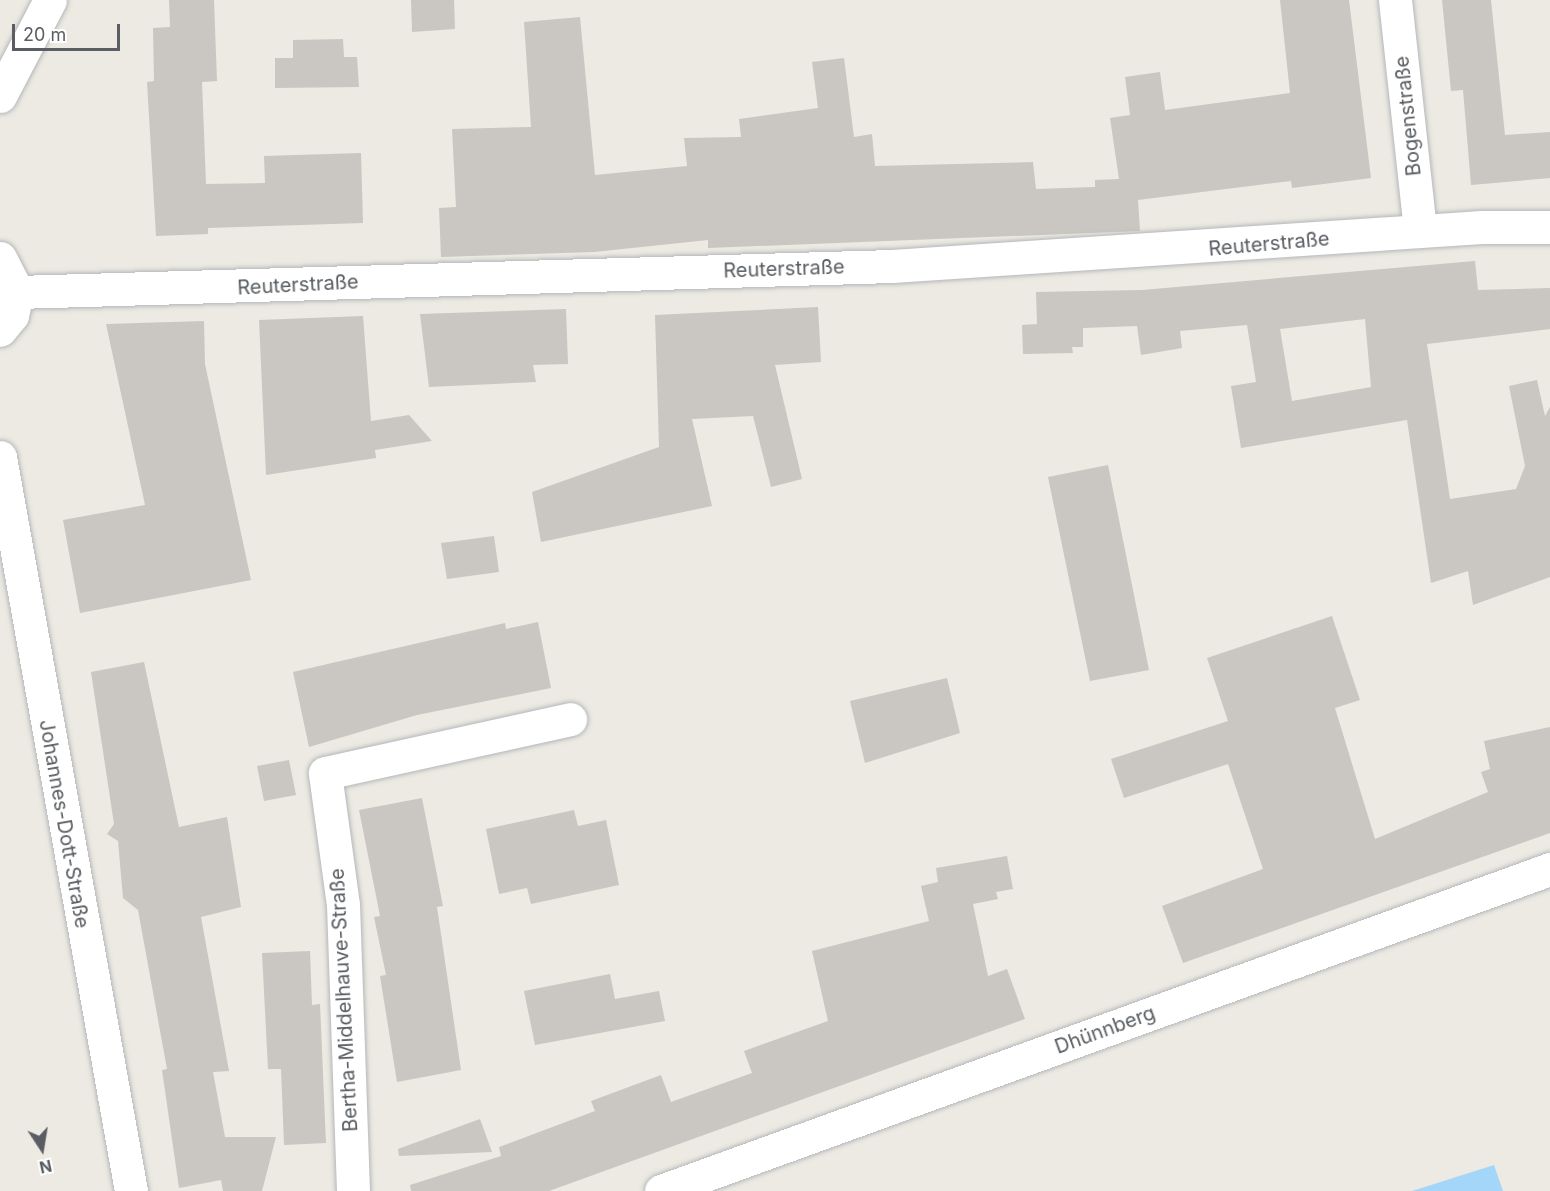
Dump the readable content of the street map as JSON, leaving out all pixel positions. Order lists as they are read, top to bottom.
{
  "streets": {
    "street": [
      "Bogenstraße",
      "Reuterstraße",
      "Johannes-Dott-Straße",
      "Bertha-Middelhauve-Straße",
      "Dhünnberg"
    ]
  },
  "crossings": [
    ["Bogenstraße", "Reuterstraße"]
  ],
  "scale_bar": "20 m",
  "north": "bottom"
}
